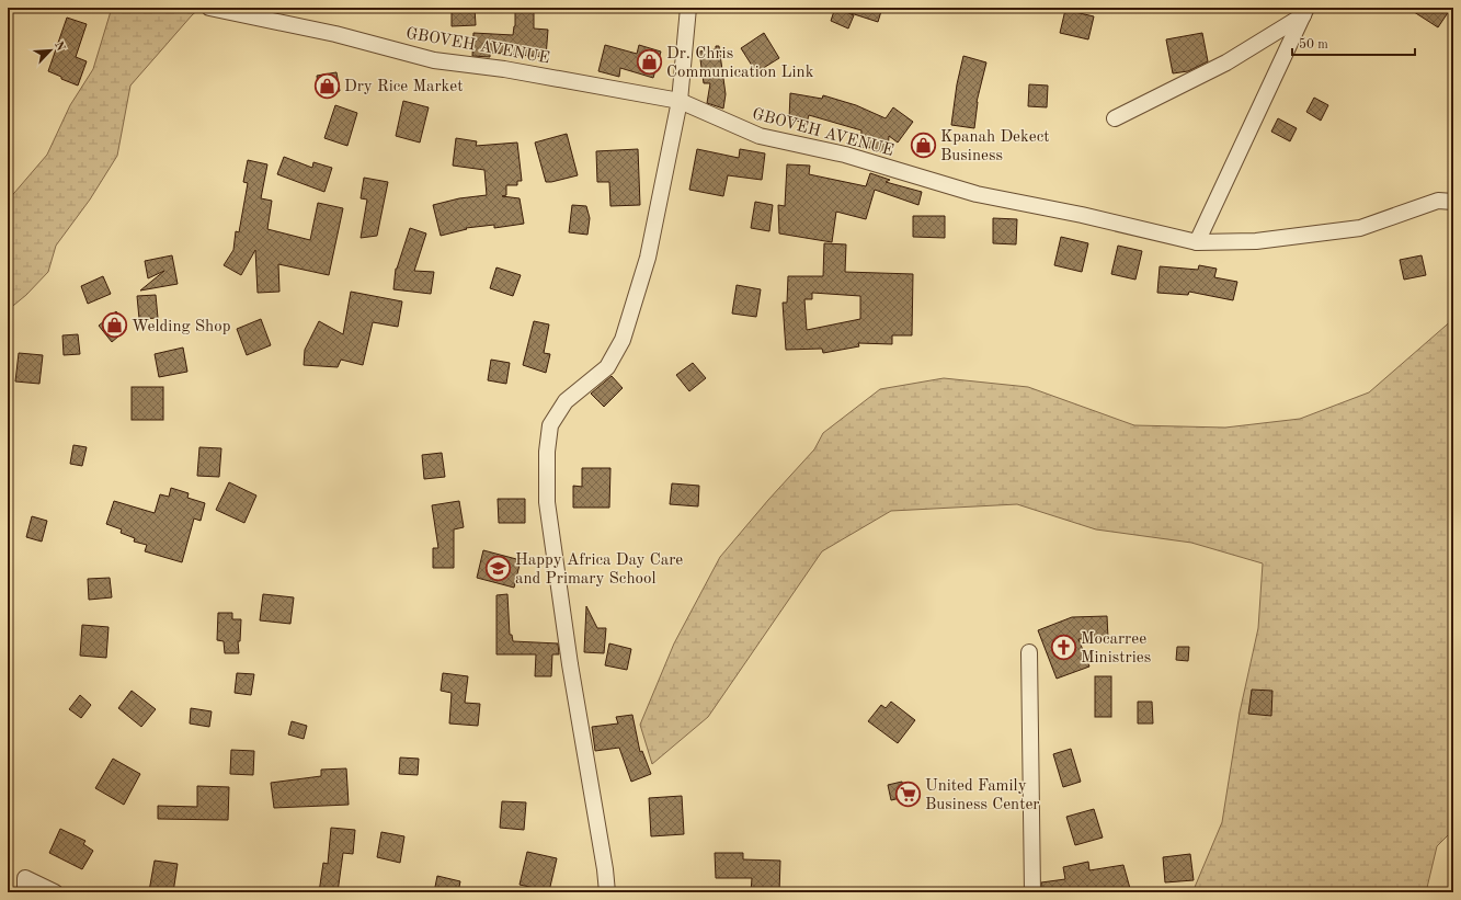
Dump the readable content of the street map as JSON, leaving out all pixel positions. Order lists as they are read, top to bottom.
{
  "streets": {
    "street": ["GBOVEH AVENUE"]
  },
  "places": {
    "shop": [
      "Dr. Chris Communication Link",
      "Dry Rice Market",
      "Kpanah Dekect Business",
      "Welding Shop"
    ],
    "school or university": ["Happy Africa Day Care and Primary School"],
    "church": ["Mocarree Ministries"],
    "supermarket": ["United Family Business Center"]
  },
  "scale_bar": "50 m",
  "north": "top right"
}
